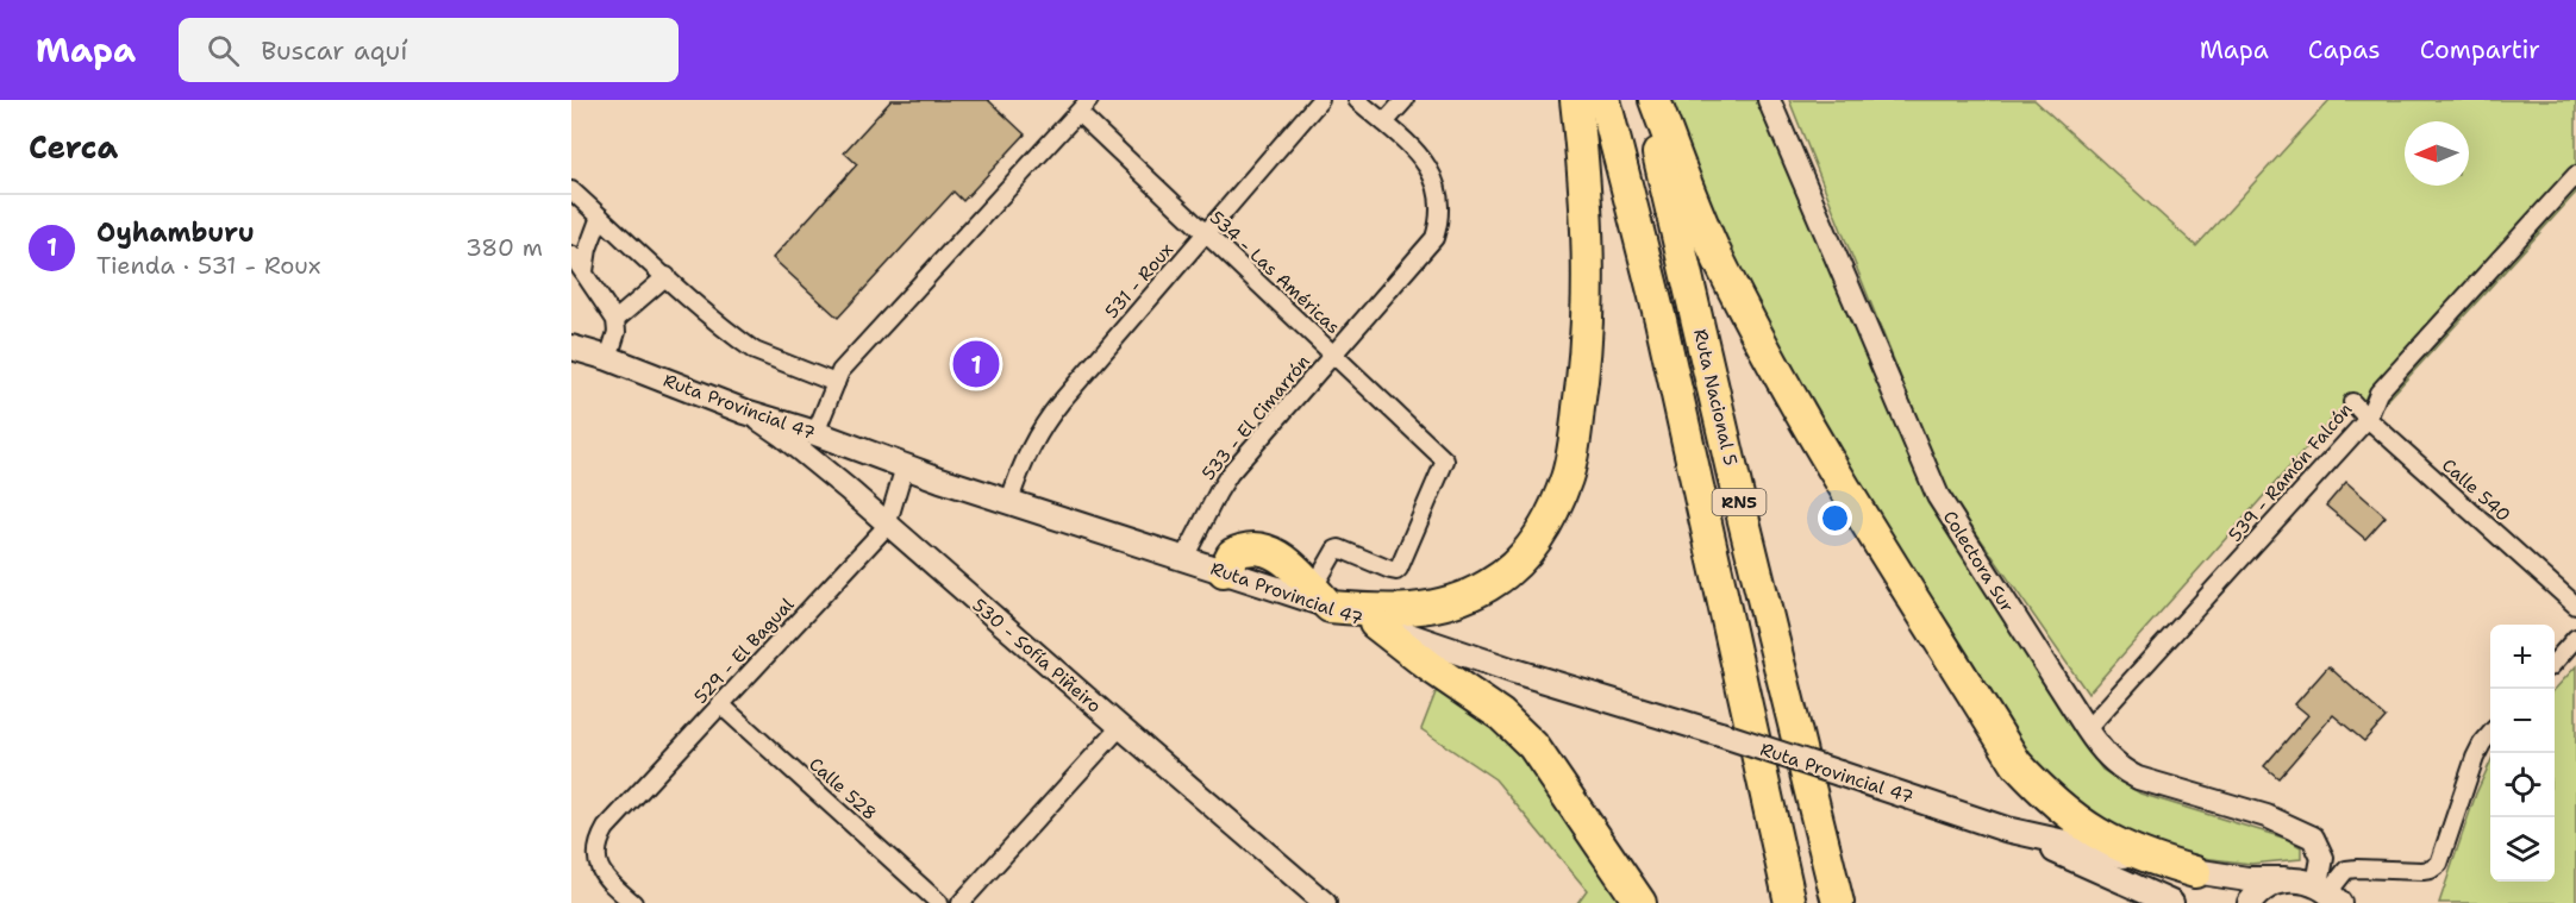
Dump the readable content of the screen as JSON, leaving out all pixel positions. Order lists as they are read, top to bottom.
{
  "streets": {
    "highway": ["Ruta Nacional 5", "RN5"],
    "main road": ["Ruta Provincial 47"],
    "street": [
      "534 - Las Américas",
      "531 - Roux",
      "533 - El Cimarrón",
      "539 - Ramón Falcón",
      "Calle 540",
      "Colectora Sur",
      "529 - El Bagual",
      "530 - Sofía Piñeiro",
      "Calle 528"
    ]
  },
  "crossings": [
    ["534 - Las Américas", "531 - Roux"],
    ["534 - Las Américas", "Ruta Provincial 47"],
    ["534 - Las Américas", "533 - El Cimarrón"],
    ["531 - Roux", "Ruta Provincial 47"],
    ["Ruta Provincial 47", "533 - El Cimarrón"],
    ["Ruta Provincial 47", "Colectora Sur"],
    ["Ruta Provincial 47", "529 - El Bagual"],
    ["Ruta Provincial 47", "530 - Sofía Piñeiro"],
    ["539 - Ramón Falcón", "Calle 540"],
    ["539 - Ramón Falcón", "Colectora Sur"],
    ["529 - El Bagual", "530 - Sofía Piñeiro"],
    ["529 - El Bagual", "Calle 528"]
  ],
  "north": "left",
  "page": {
    "header": "Mapa",
    "search": "Buscar aquí",
    "nav": ["Mapa", "Capas", "Compartir"],
    "heading": "Cerca",
    "list": [
      {
        "mark": "1",
        "name": "Oyhamburu",
        "note": "Tienda · 531 - Roux",
        "value": "380 m"
      }
    ],
    "pins": "1",
    "map_buttons": ["+", "−"]
  }
}
